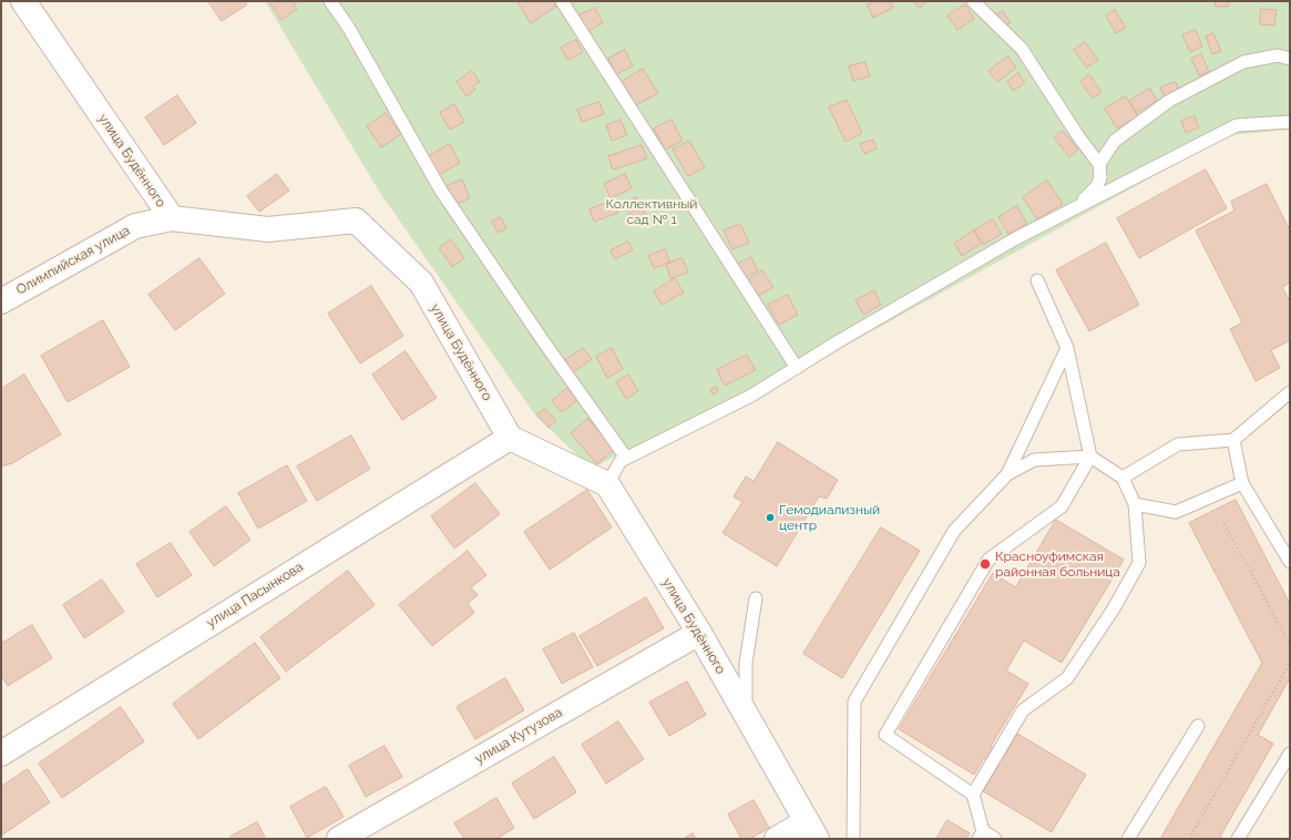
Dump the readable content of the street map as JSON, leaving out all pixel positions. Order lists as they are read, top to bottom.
{
  "streets": {
    "street": [
      "улица Будённого",
      "Олимпийская улица",
      "улица Пасынкова",
      "улица Кутузова"
    ]
  },
  "crossings": [
    ["улица Будённого", "Олимпийская улица"],
    ["улица Будённого", "улица Пасынкова"],
    ["улица Будённого", "улица Кутузова"]
  ],
  "parks": ["Коллективный сад № 1"],
  "places": ["Гемодиализный центр", "Красноуфимская районная больница"]
}
